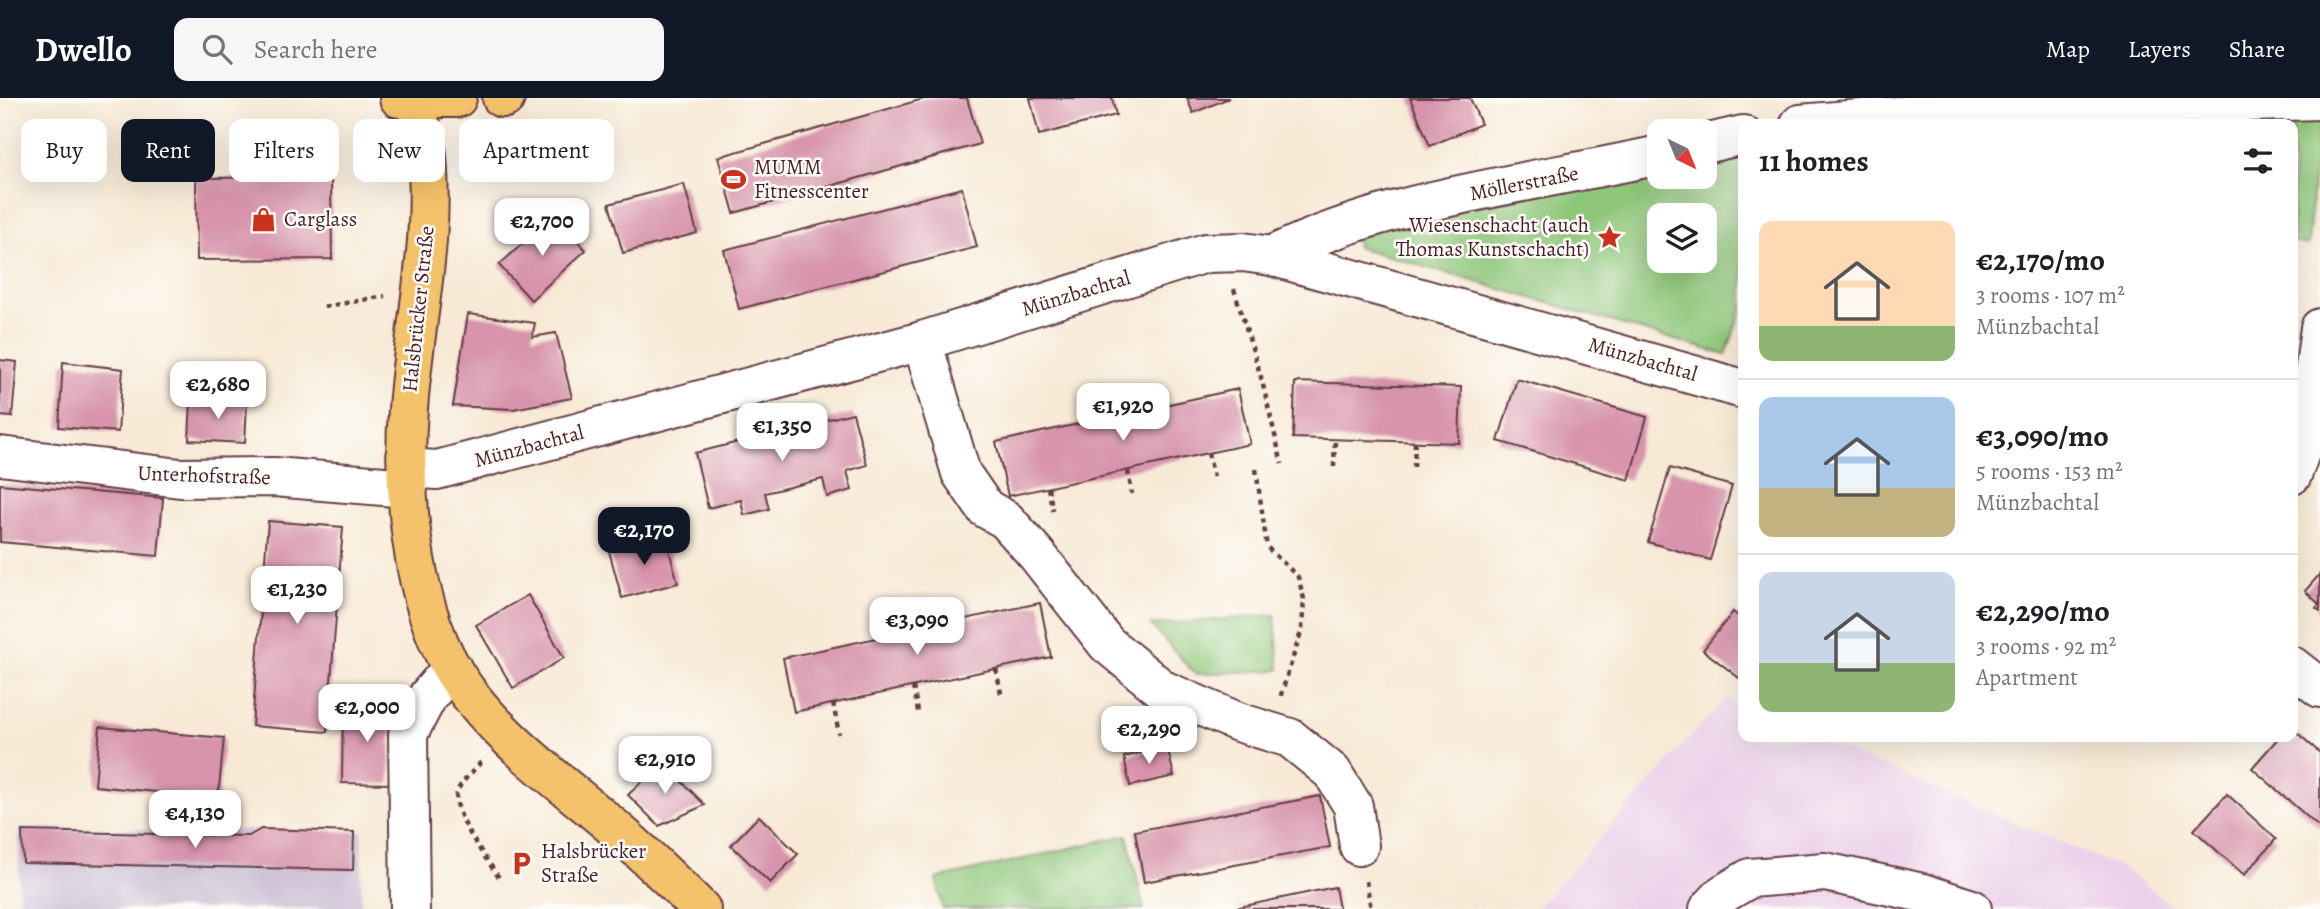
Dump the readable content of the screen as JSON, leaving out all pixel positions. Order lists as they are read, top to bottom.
{
  "streets": {
    "main road": ["Halsbrücker Straße"],
    "street": ["Möllerstraße", "Münzbachtal", "Unterhofstraße"]
  },
  "crossings": [
    ["Möllerstraße", "Münzbachtal"],
    ["Münzbachtal", "Halsbrücker Straße"],
    ["Münzbachtal", "Unterhofstraße"],
    ["Halsbrücker Straße", "Unterhofstraße"]
  ],
  "places": {
    "sports": ["MUMM Fitnesscenter"],
    "shop": ["Carglass"],
    "place": ["Wiesenschacht (auch Thomas Kunstschacht)"],
    "parking": ["Halsbrücker Straße"]
  },
  "north": "bottom right",
  "page": {
    "header": "Dwello",
    "search": "Search here",
    "nav": ["Map", "Layers", "Share"],
    "chip": [
      "Buy",
      "Rent",
      "Filters",
      "New",
      "Apartment"
    ],
    "heading": "11 homes",
    "price": [
      "€2,700",
      "€2,680",
      "€1,920",
      "€1,350",
      "€2,170",
      "€1,230",
      "€3,090",
      "€2,000",
      "€2,290",
      "€2,910",
      "€4,130"
    ],
    "list": [
      {
        "name": "€2,170/mo",
        "note": "3 rooms · 107 m² · Münzbachtal"
      },
      {
        "name": "€3,090/mo",
        "note": "5 rooms · 153 m² · Münzbachtal"
      },
      {
        "name": "€2,290/mo",
        "note": "3 rooms · 92 m² · Apartment"
      }
    ]
  }
}
